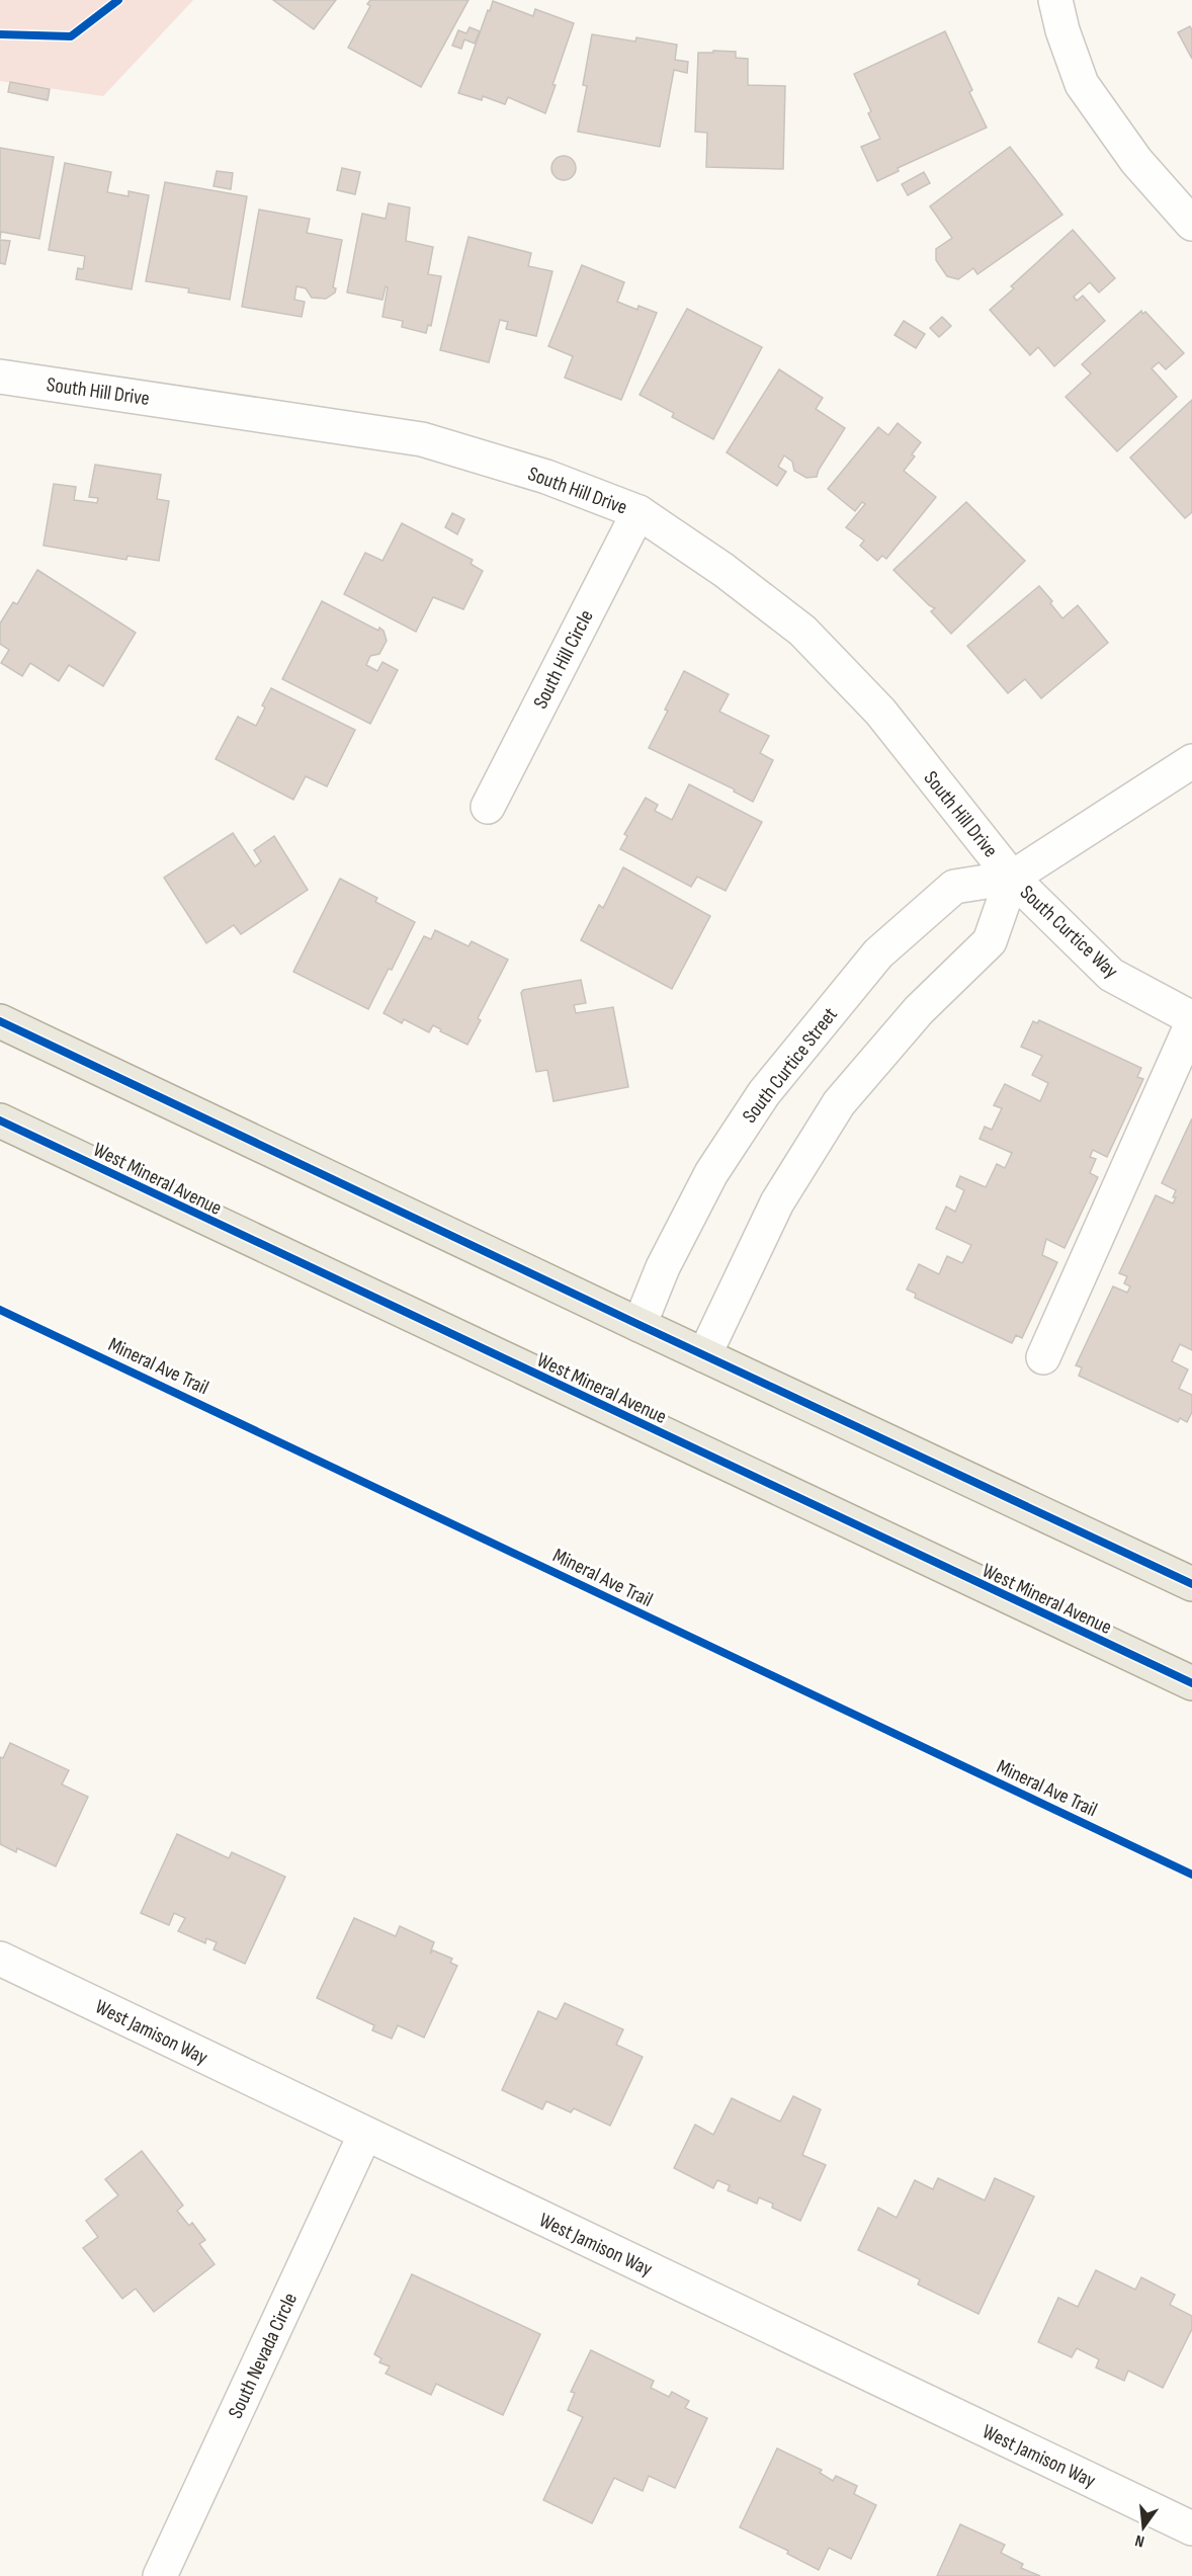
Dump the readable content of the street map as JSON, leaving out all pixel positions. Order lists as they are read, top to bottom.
{
  "streets": {
    "main road": ["West Mineral Avenue"],
    "street": [
      "South Hill Drive",
      "South Hill Circle",
      "South Curtice Way",
      "South Curtice Street",
      "West Jamison Way",
      "South Nevada Circle"
    ],
    "cycle path": ["Mineral Ave Trail"]
  },
  "crossings": [
    ["South Hill Drive", "South Hill Circle"],
    ["South Hill Drive", "South Curtice Way"],
    ["South Hill Drive", "South Curtice Street"],
    ["South Curtice Way", "South Curtice Street"],
    ["West Jamison Way", "South Nevada Circle"]
  ],
  "north": "bottom"
}
